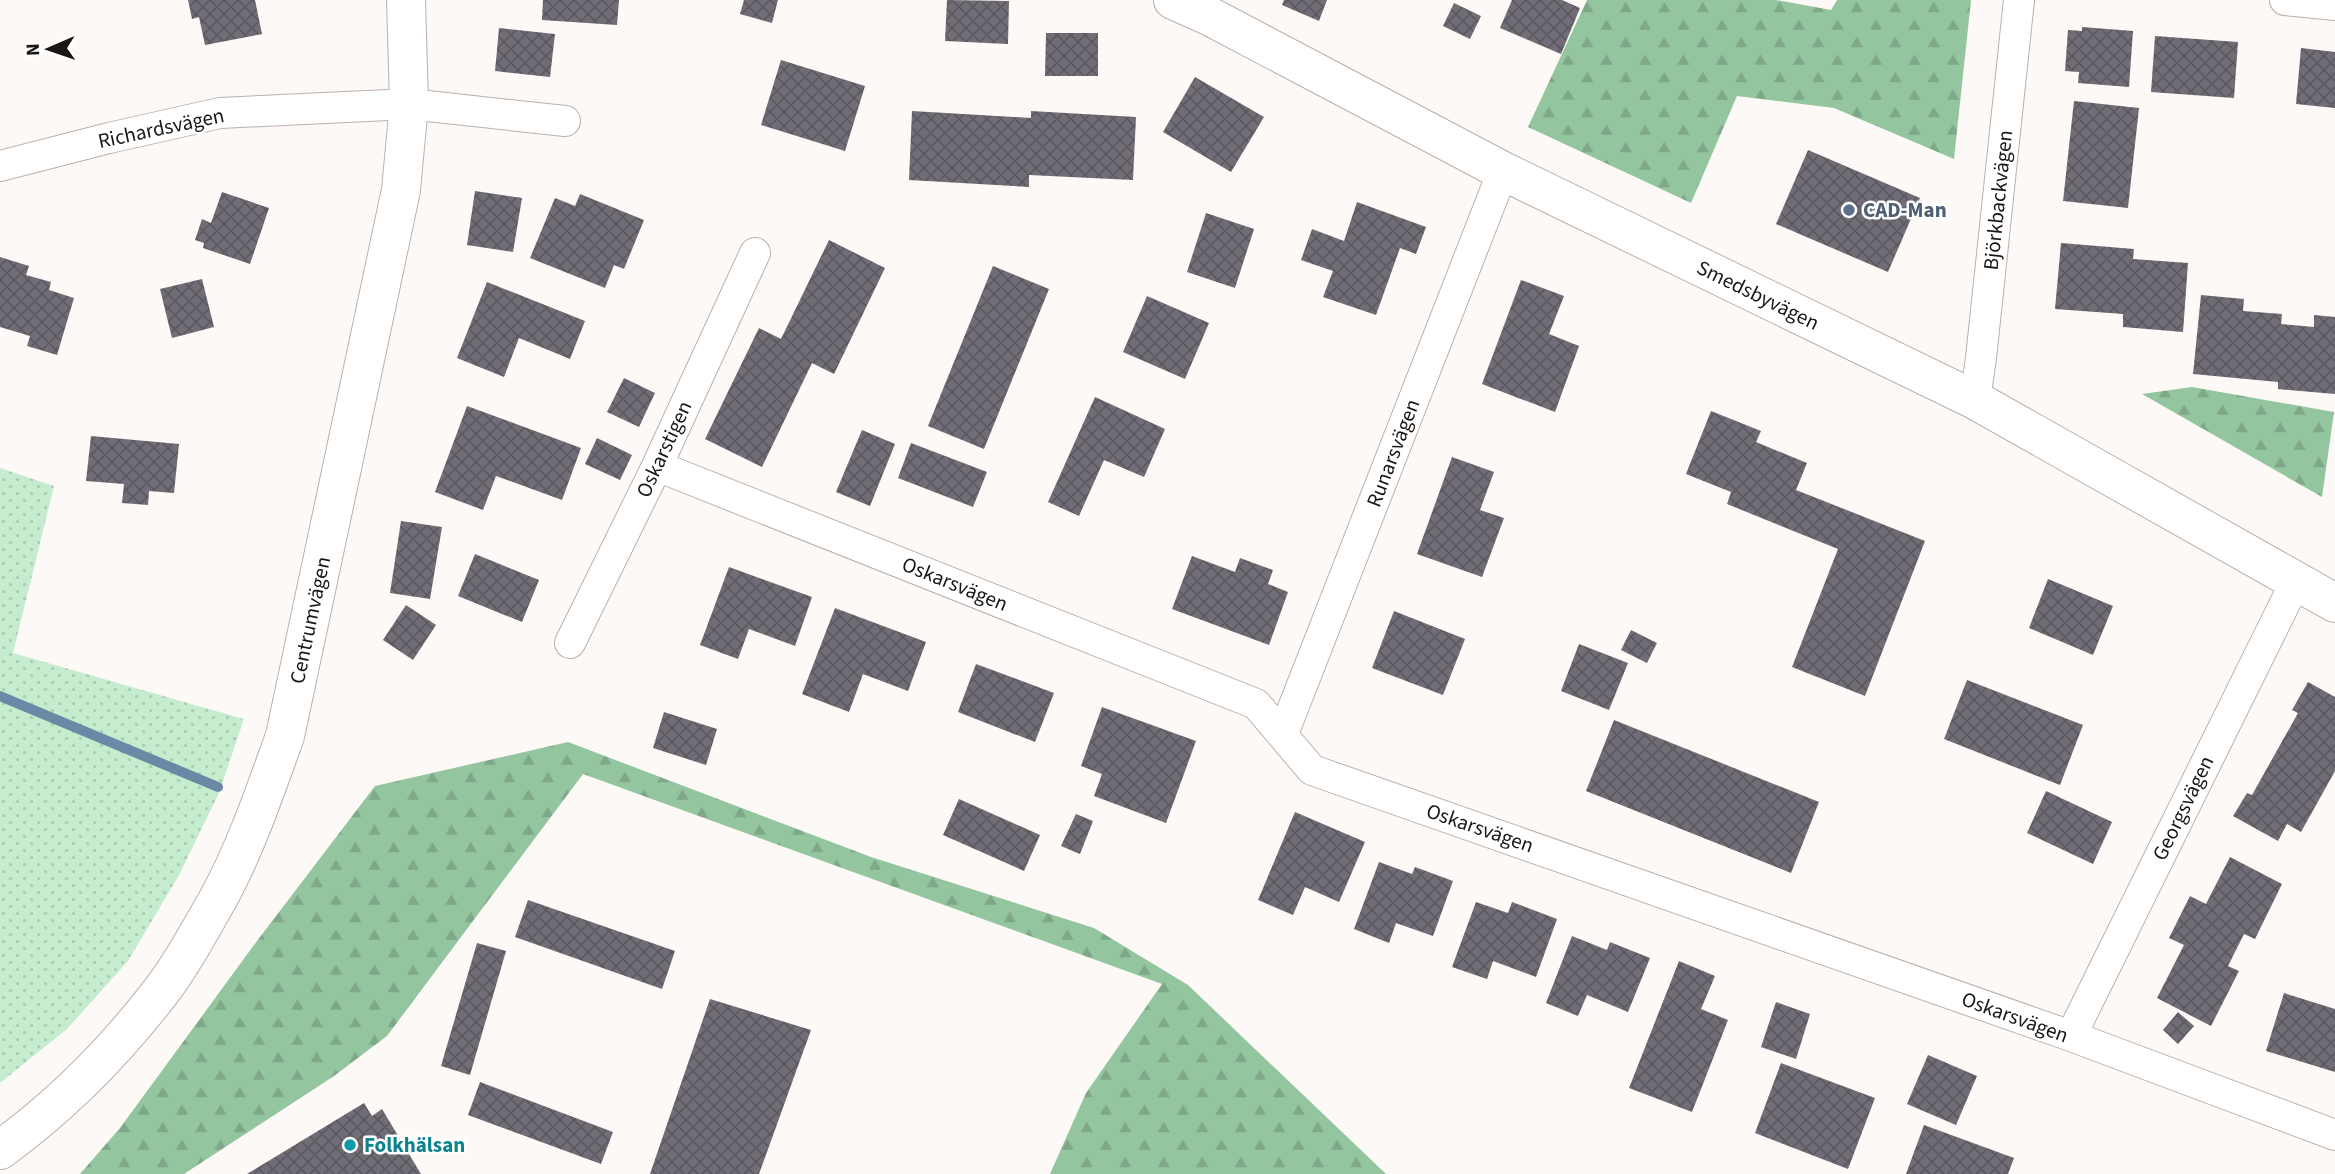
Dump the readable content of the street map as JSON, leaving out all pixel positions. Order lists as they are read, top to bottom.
{
  "streets": {
    "main road": ["Smedsbyvägen", "Centrumvägen"],
    "street": [
      "Richardsvägen",
      "Björkbackvägen",
      "Oskarstigen",
      "Runarsvägen",
      "Oskarsvägen",
      "Georgsvägen"
    ]
  },
  "crossings": [
    ["Richardsvägen", "Centrumvägen"],
    ["Björkbackvägen", "Smedsbyvägen"],
    ["Smedsbyvägen", "Runarsvägen"],
    ["Smedsbyvägen", "Georgsvägen"],
    ["Oskarstigen", "Oskarsvägen"],
    ["Runarsvägen", "Oskarsvägen"],
    ["Oskarsvägen", "Georgsvägen"]
  ],
  "places": ["CAD-Man", "Folkhälsan"],
  "north": "left"
}
